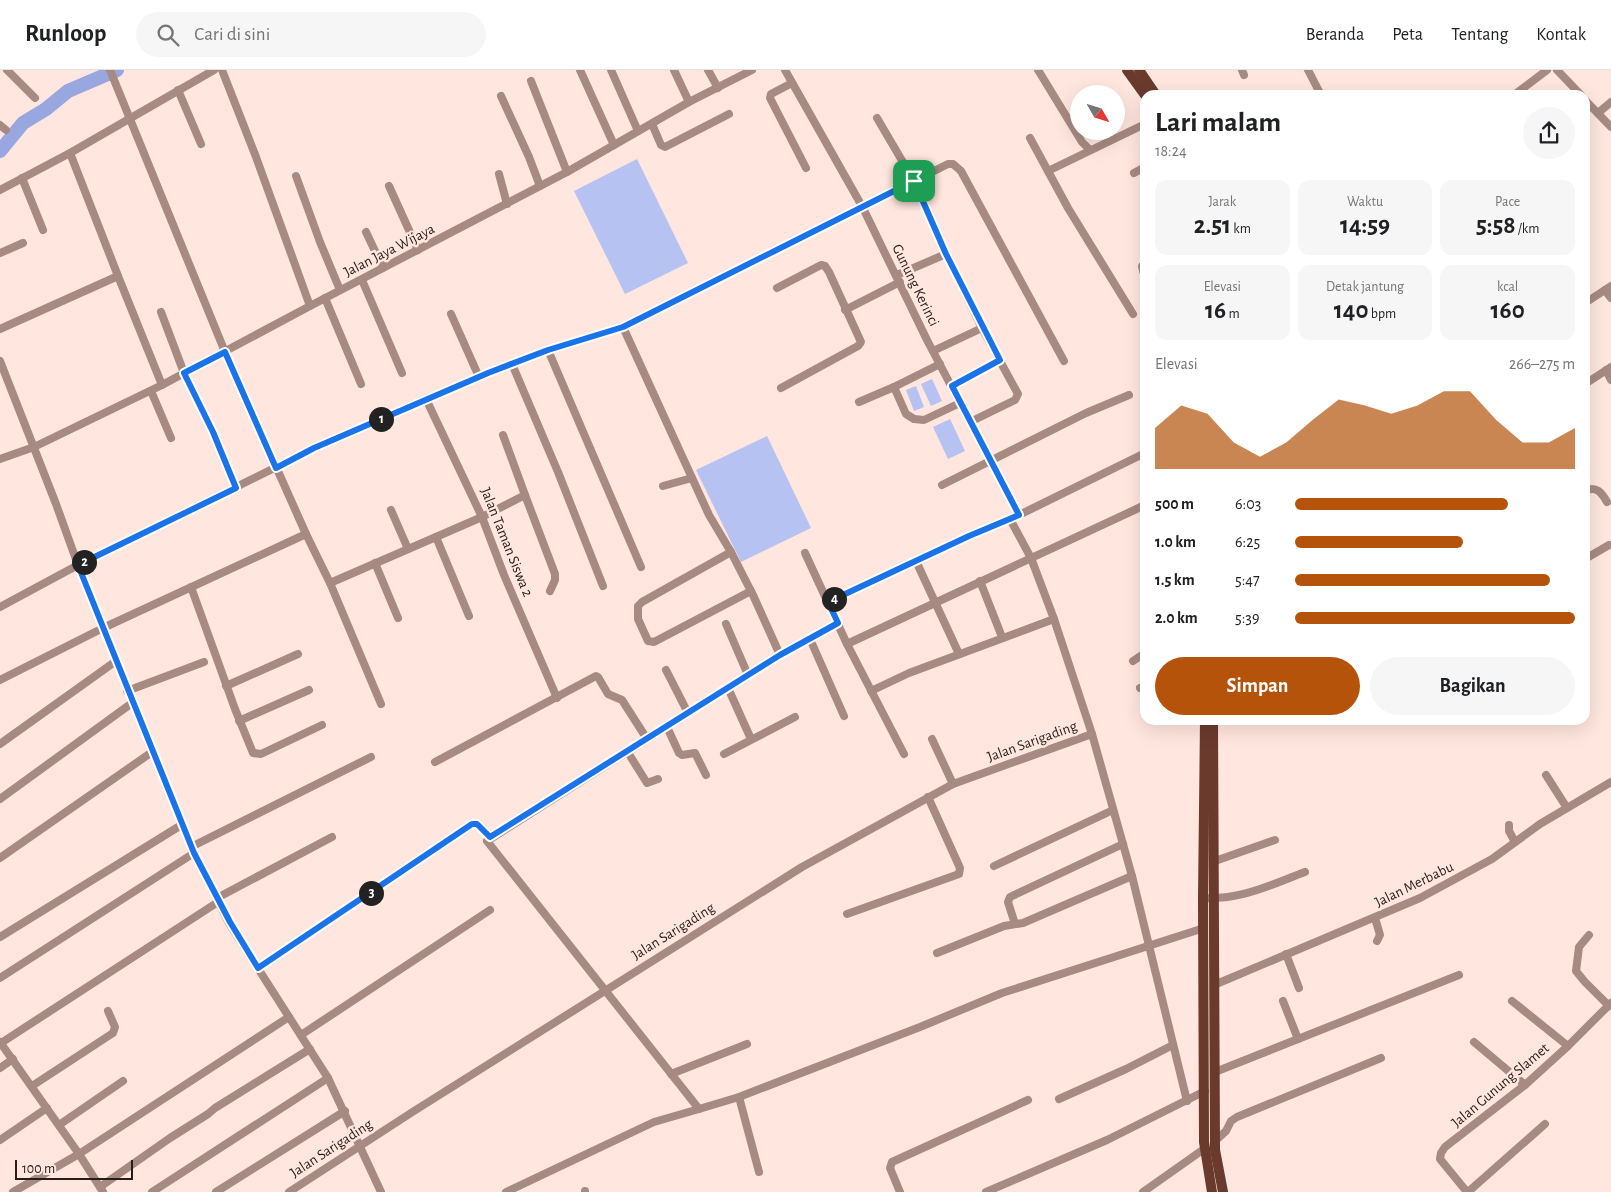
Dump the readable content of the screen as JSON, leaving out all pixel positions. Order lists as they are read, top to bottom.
{
  "streets": {
    "street": [
      "Jalan Jaya Wijaya",
      "Gunung Kerinci",
      "Jalan Taman Siswa 2",
      "Jalan Sarigading",
      "Jalan Merbabu",
      "Jalan Gunung Slamet"
    ]
  },
  "scale_bar": "100 m",
  "north": "bottom right",
  "page": {
    "header": "Runloop",
    "search": "Cari di sini",
    "nav": [
      "Beranda",
      "Peta",
      "Tentang",
      "Kontak"
    ],
    "heading": ["Lari malam", "18:24"],
    "stats": [
      ["Jarak", "2.51 km"],
      ["Waktu", "14:59"],
      ["Pace", "5:58 /km"],
      ["Elevasi", "16 m"],
      ["Detak jantung", "140 bpm"],
      ["kcal", "160"]
    ],
    "chart": ["Elevasi", "266–275 m"],
    "pins": [
      "1",
      "2",
      "4",
      "3"
    ],
    "list": [
      {
        "name": "500 m",
        "note": "6:03"
      },
      {
        "name": "1.0 km",
        "note": "6:25"
      },
      {
        "name": "1.5 km",
        "note": "5:47"
      },
      {
        "name": "2.0 km",
        "note": "5:39"
      }
    ],
    "buttons": ["Simpan", "Bagikan"],
    "scale": "100 m"
  }
}
